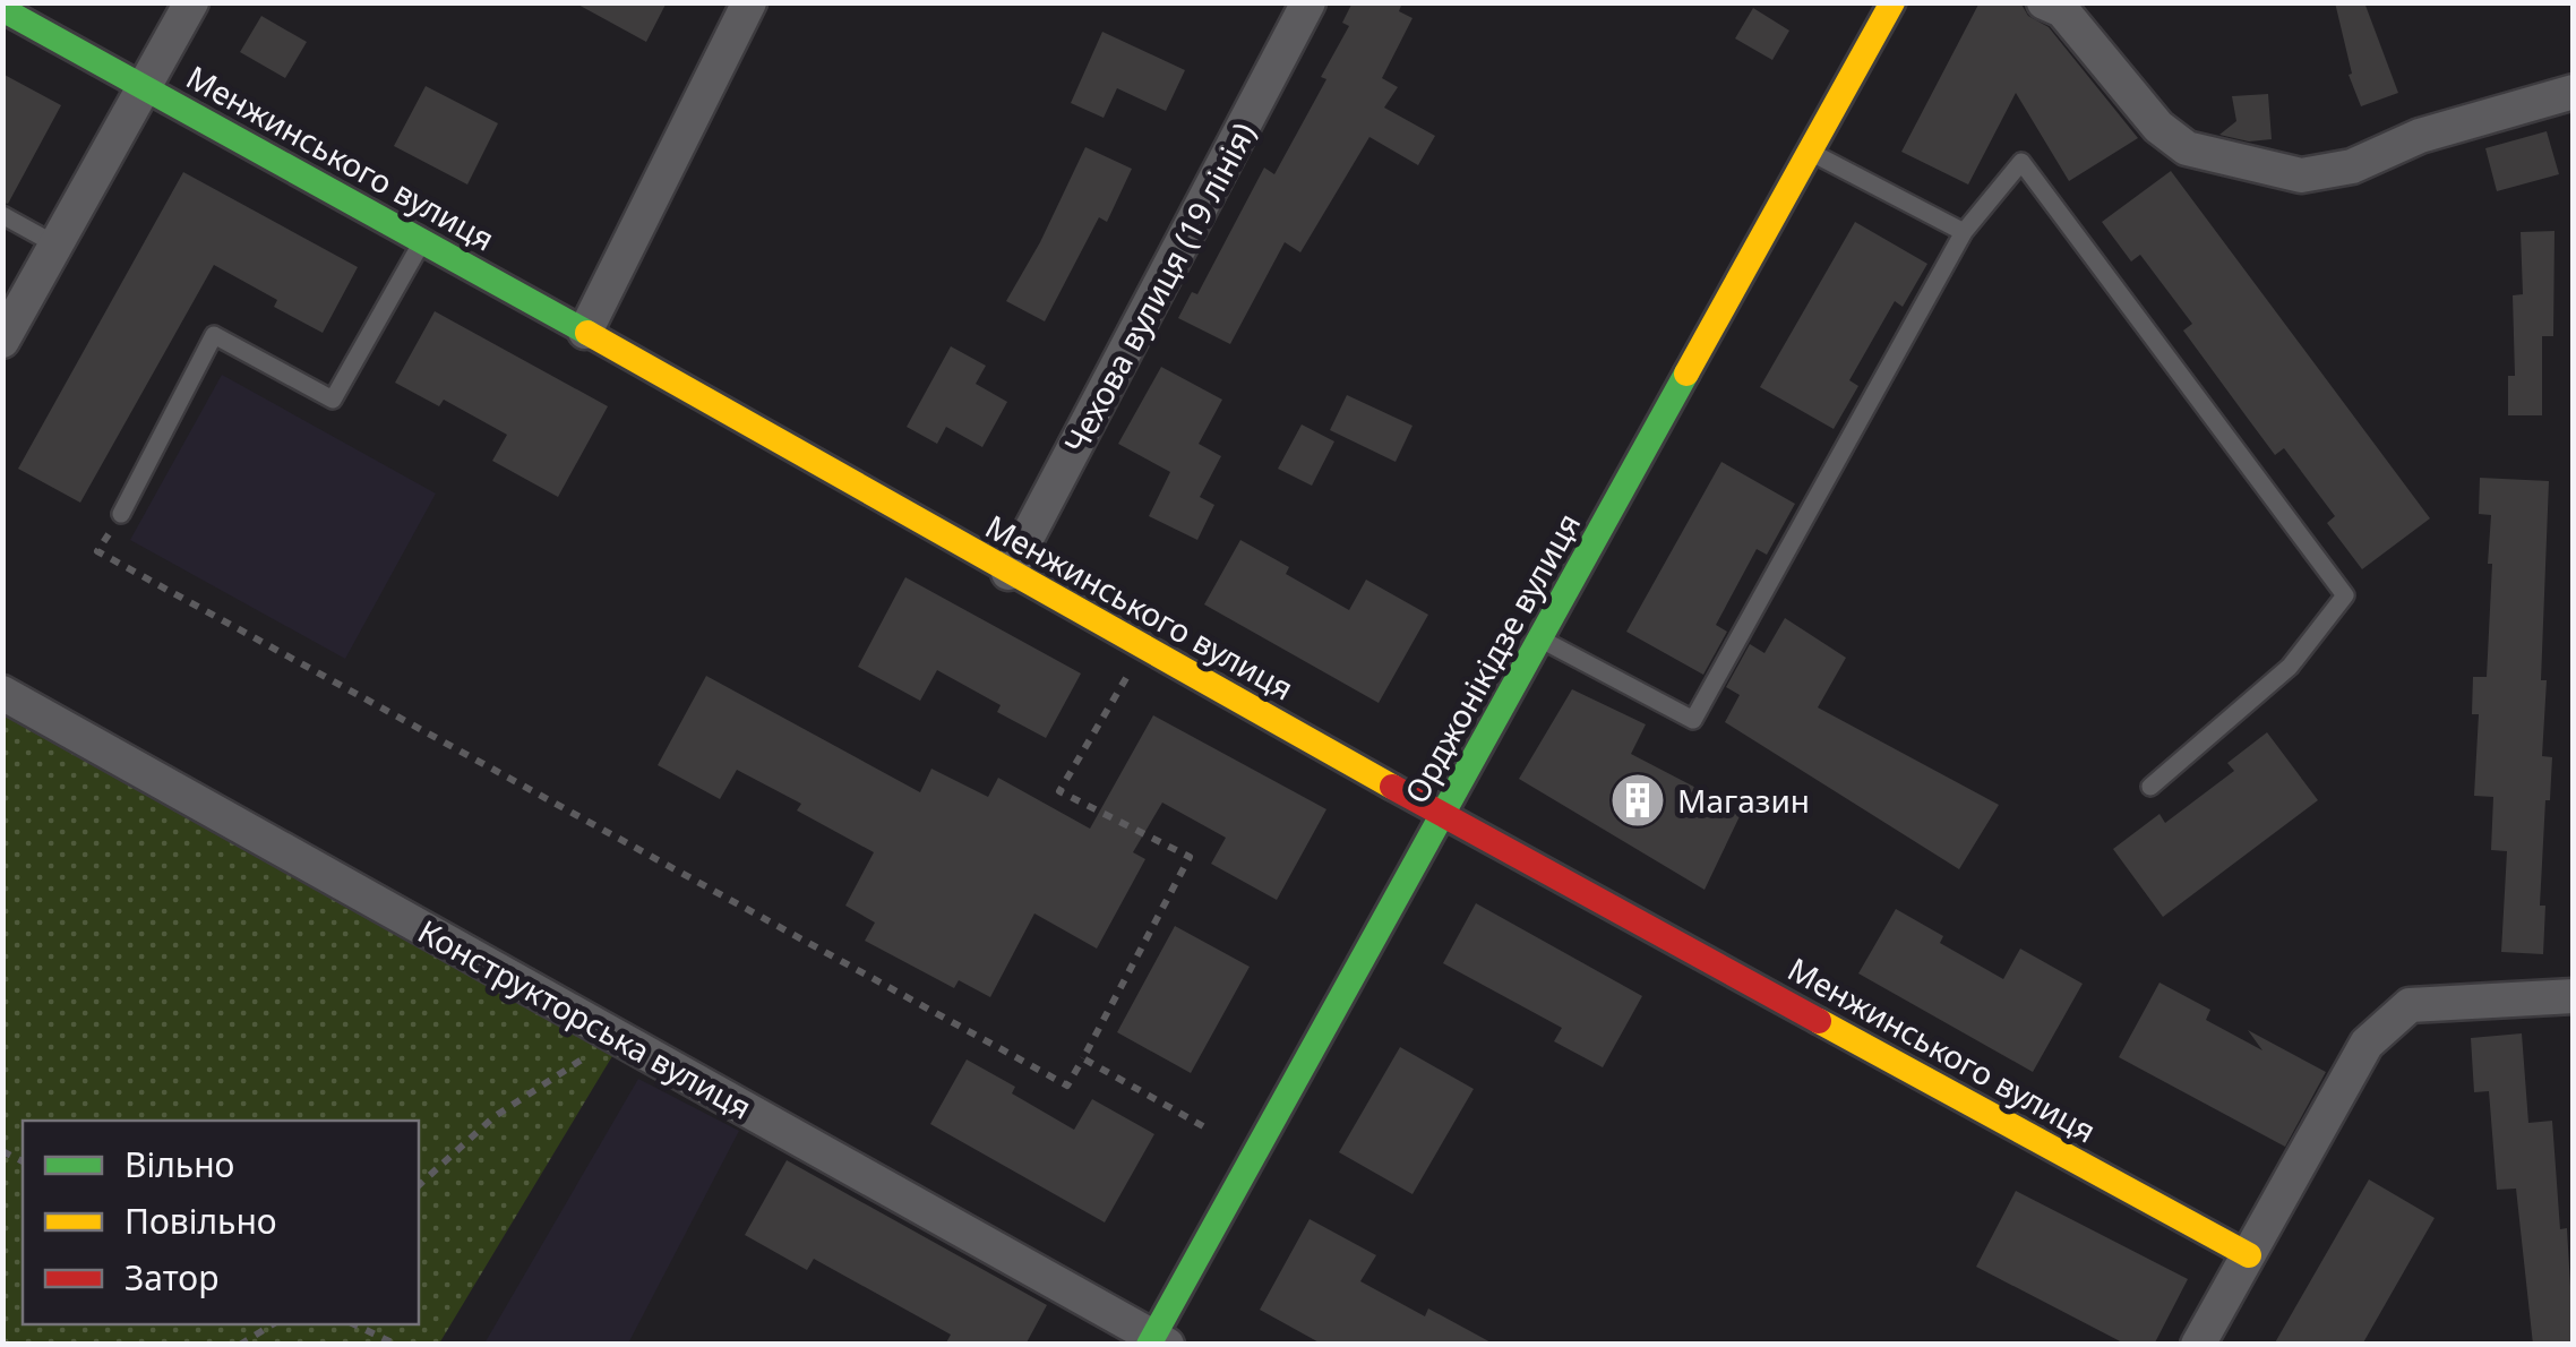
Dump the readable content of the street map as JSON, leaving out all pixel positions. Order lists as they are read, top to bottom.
{
  "streets": {
    "street": [
      "Менжинського вулиця",
      "Чехова вулиця (19 лiнiя)",
      "Орджонікідзе вулиця",
      "Конструкторська вулиця"
    ]
  },
  "crossings": [
    ["Менжинського вулиця", "Чехова вулиця (19 лiнiя)"],
    ["Менжинського вулиця", "Орджонікідзе вулиця"],
    ["Орджонікідзе вулиця", "Конструкторська вулиця"]
  ],
  "places": {
    "building": ["Магазин"]
  },
  "legend": ["Вільно", "Повільно", "Затор"]
}
